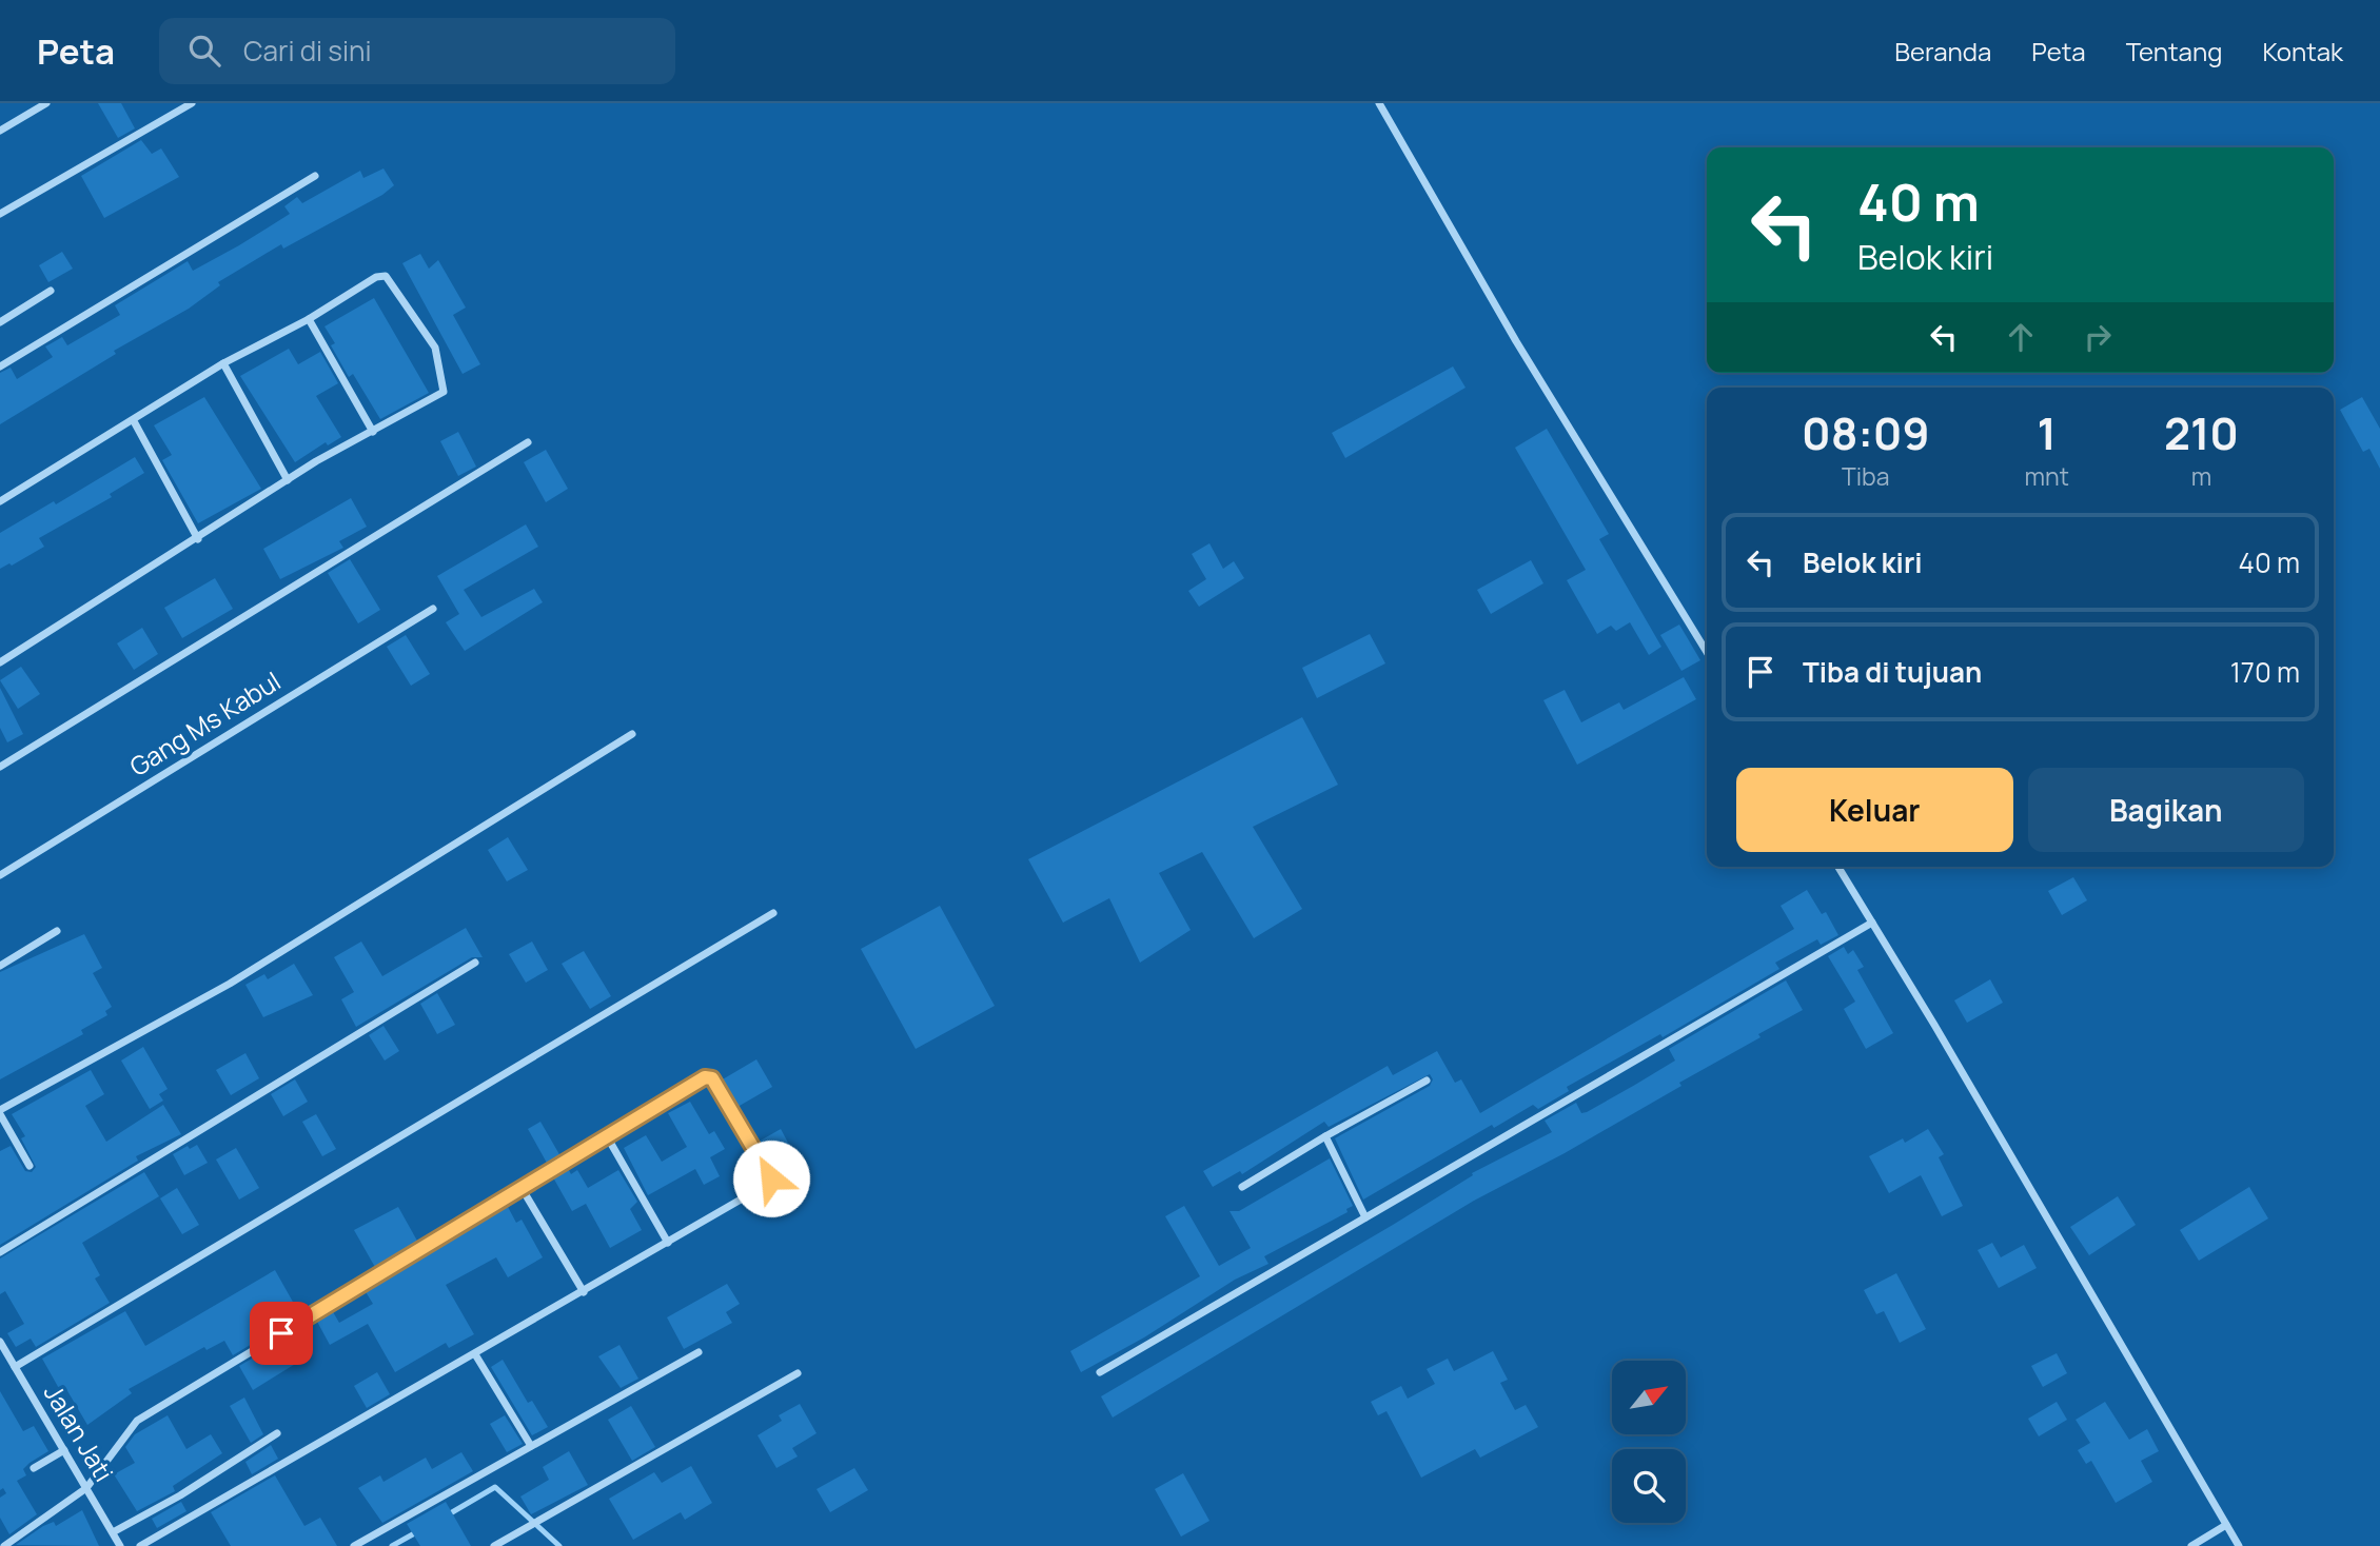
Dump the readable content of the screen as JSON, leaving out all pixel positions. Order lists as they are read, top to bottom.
{
  "streets": {
    "street": ["Gang Ms Kabul", "Jalan Jati"]
  },
  "north": "top right",
  "page": {
    "header": "Peta",
    "search": "Cari di sini",
    "nav": [
      "Beranda",
      "Peta",
      "Tentang",
      "Kontak"
    ],
    "turn": ["40 m", "Belok kiri"],
    "eta": [
      "08:09",
      "Tiba",
      "1",
      "mnt",
      "210",
      "m"
    ],
    "list": [
      {
        "name": "Belok kiri",
        "value": "40 m"
      },
      {
        "name": "Tiba di tujuan",
        "value": "170 m"
      }
    ],
    "buttons": ["Keluar", "Bagikan"]
  }
}
